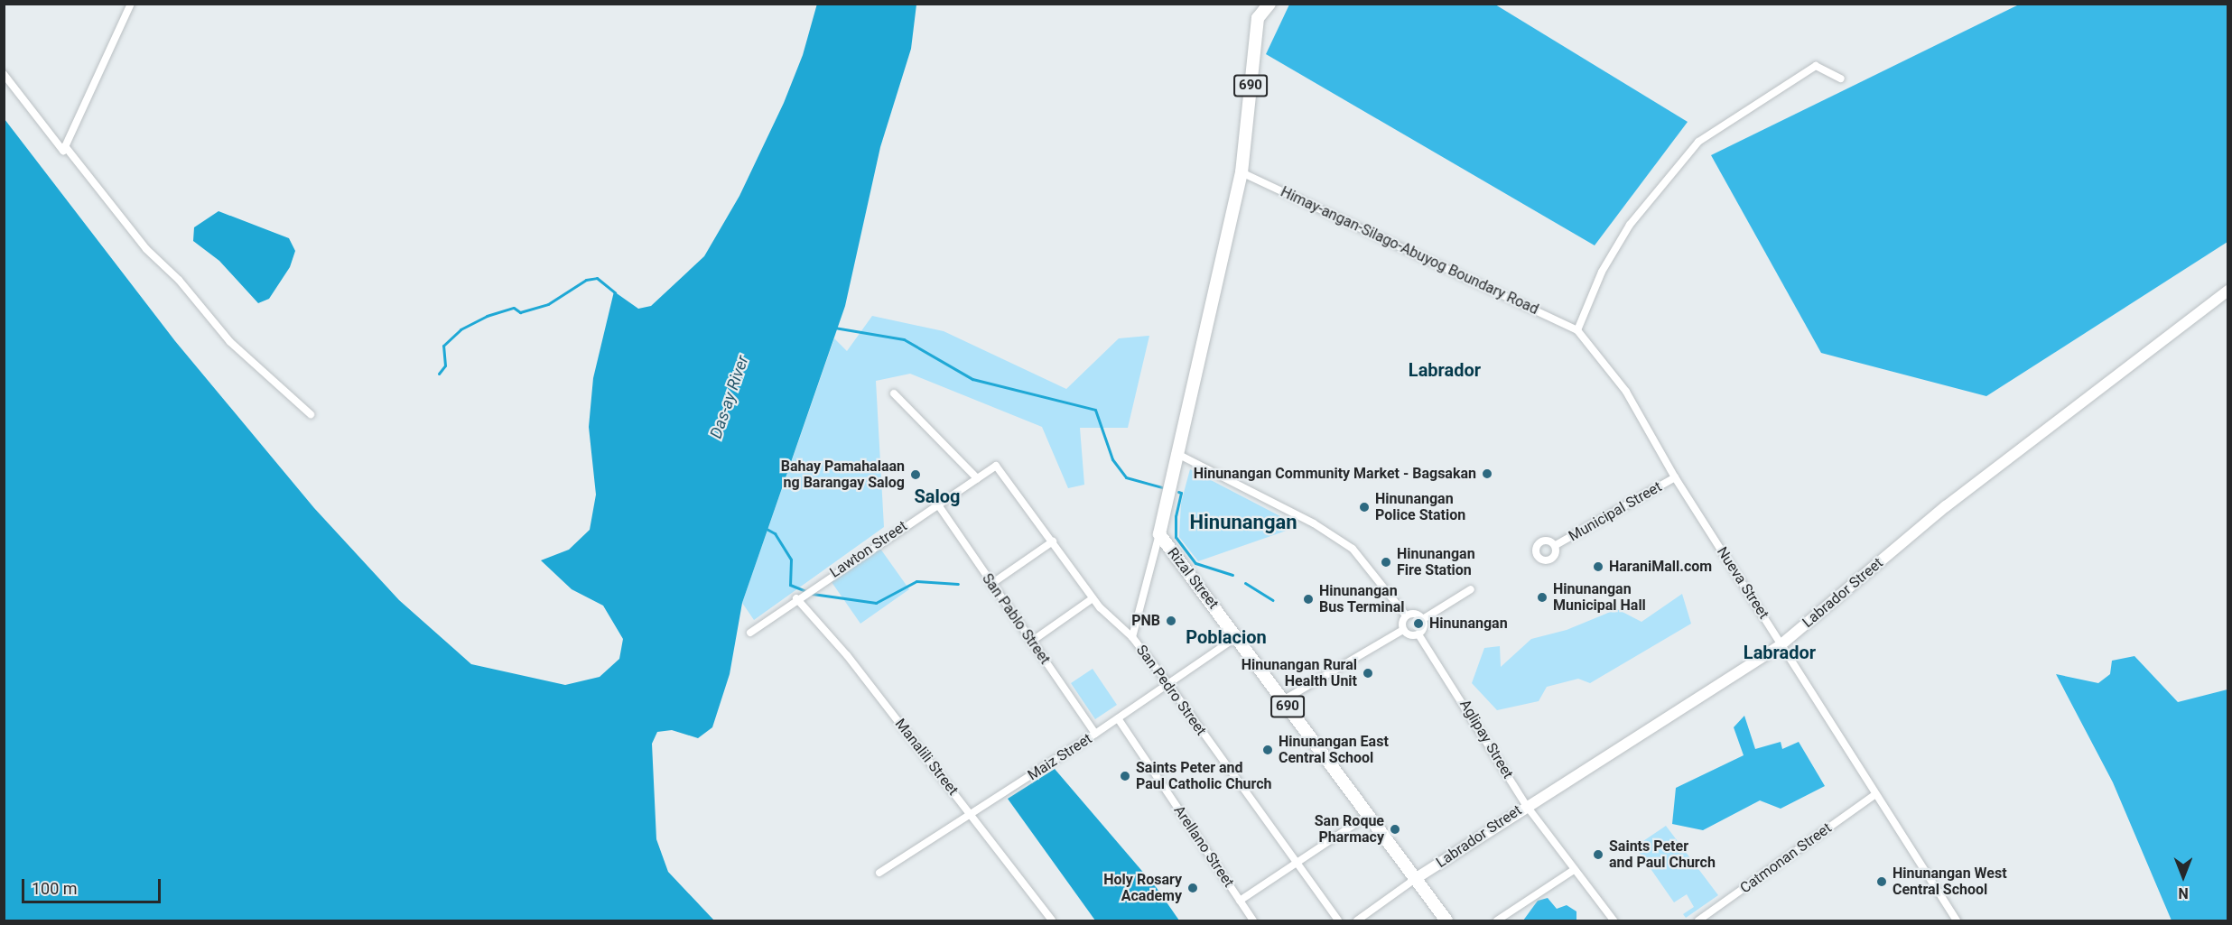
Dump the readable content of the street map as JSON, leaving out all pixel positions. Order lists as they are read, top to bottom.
{
  "streets": {
    "main road": ["690", "Rizal Street"],
    "street": [
      "Himay-angan-Silago-Abuyog Boundary Road",
      "Municipal Street",
      "Lawton Street",
      "Nueva Street",
      "Labrador Street",
      "San Pablo Street",
      "San Pedro Street",
      "Aglipay Street",
      "Manalili Street",
      "Maiz Street",
      "Arellano Street",
      "Catmonan Street"
    ]
  },
  "crossings": [
    ["690", "Himay-angan-Silago-Abuyog Boundary Road"],
    ["690", "Rizal Street"],
    ["Himay-angan-Silago-Abuyog Boundary Road", "Rizal Street"],
    ["Himay-angan-Silago-Abuyog Boundary Road", "Nueva Street"],
    ["Municipal Street", "Nueva Street"],
    ["Lawton Street", "San Pablo Street"],
    ["Lawton Street", "San Pedro Street"],
    ["Lawton Street", "Manalili Street"],
    ["Rizal Street", "Labrador Street"],
    ["Rizal Street", "Maiz Street"],
    ["Nueva Street", "Labrador Street"],
    ["Nueva Street", "Catmonan Street"],
    ["Labrador Street", "Aglipay Street"],
    ["San Pablo Street", "Maiz Street"],
    ["San Pedro Street", "Maiz Street"],
    ["Manalili Street", "Maiz Street"],
    ["Maiz Street", "Arellano Street"]
  ],
  "districts": [
    "Labrador",
    "Salog",
    "Hinunangan",
    "Poblacion",
    "Labrador"
  ],
  "water": ["Das-ay River"],
  "places": [
    "Hinunangan Community Market - Bagsakan",
    "Bahay Pamahalaan ng Barangay Salog",
    "Hinunangan Police Station",
    "Hinunangan Fire Station",
    "HaraniMall.com",
    "Hinunangan Municipal Hall",
    "Hinunangan Bus Terminal",
    "PNB",
    "Hinunangan",
    "Hinunangan Rural Health Unit",
    "Hinunangan East Central School",
    "Saints Peter and Paul Catholic Church",
    "San Roque Pharmacy",
    "Saints Peter and Paul Church",
    "Hinunangan West Central School",
    "Holy Rosary Academy"
  ],
  "scale_bar": "100 m",
  "north": "bottom"
}
